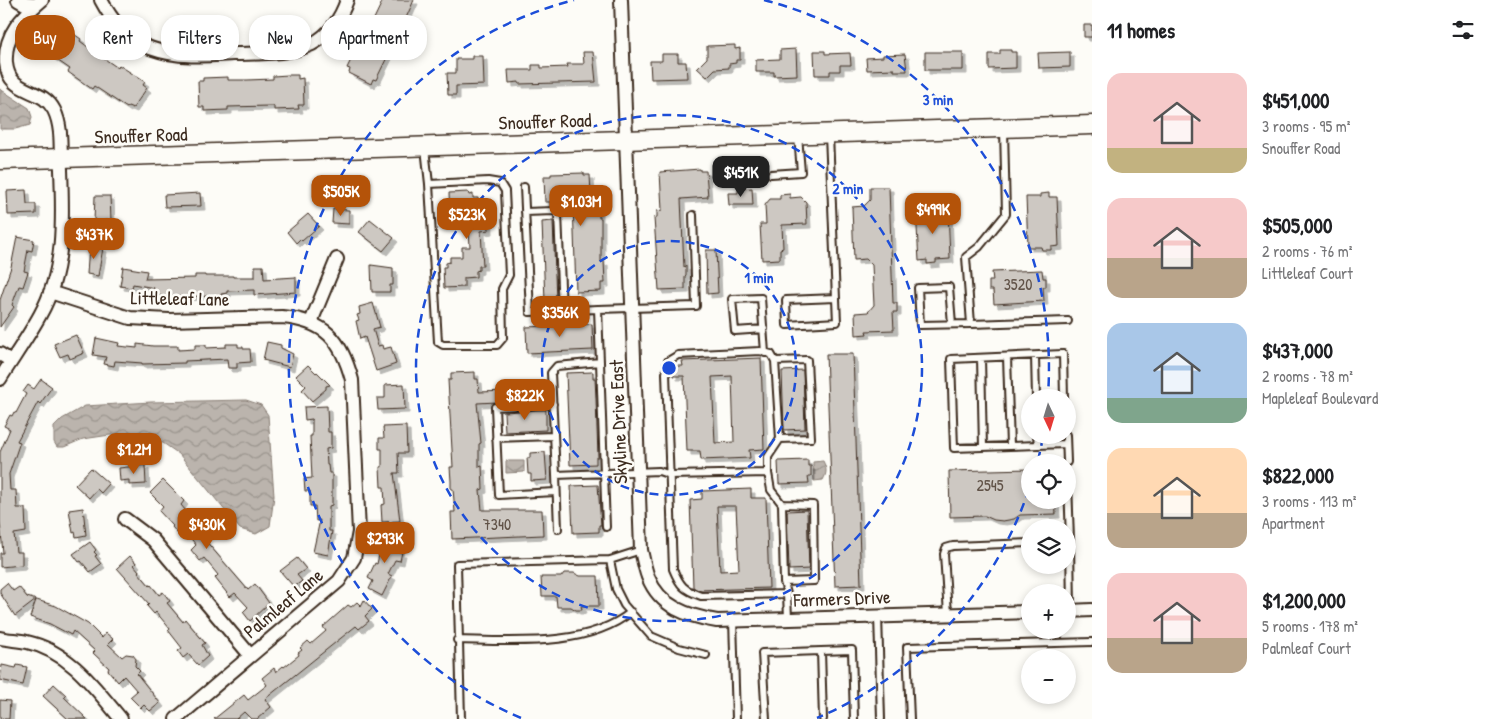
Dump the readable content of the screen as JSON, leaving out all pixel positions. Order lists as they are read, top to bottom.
{
  "streets": {
    "main road": ["Snouffer Road"],
    "street": [
      "Littleleaf Lane",
      "Skyline Drive East",
      "Farmers Drive",
      "Palmleaf Lane"
    ]
  },
  "crossings": [
    ["Snouffer Road", "Skyline Drive East"],
    ["Littleleaf Lane", "Palmleaf Lane"],
    ["Skyline Drive East", "Farmers Drive"]
  ],
  "house_numbers": ["3520", "2545", "7340"],
  "north": "bottom",
  "page": {
    "heading": "11 homes",
    "chip": [
      "Buy",
      "Rent",
      "Filters",
      "New",
      "Apartment"
    ],
    "list": [
      {
        "name": "$451,000",
        "note": "3 rooms · 95 m² · Snouffer Road"
      },
      {
        "name": "$505,000",
        "note": "2 rooms · 76 m² · Littleleaf Court"
      },
      {
        "name": "$437,000",
        "note": "2 rooms · 78 m² · Mapleleaf Boulevard"
      },
      {
        "name": "$822,000",
        "note": "3 rooms · 113 m² · Apartment"
      },
      {
        "name": "$1,200,000",
        "note": "5 rooms · 178 m² · Palmleaf Court"
      }
    ],
    "price": [
      "$451K",
      "$505K",
      "$1.03M",
      "$499K",
      "$523K",
      "$437K",
      "$356K",
      "$822K",
      "$1.2M",
      "$430K",
      "$293K"
    ],
    "map_buttons": ["+", "−"]
  },
  "rings": ["3 min", "2 min", "1 min"]
}
